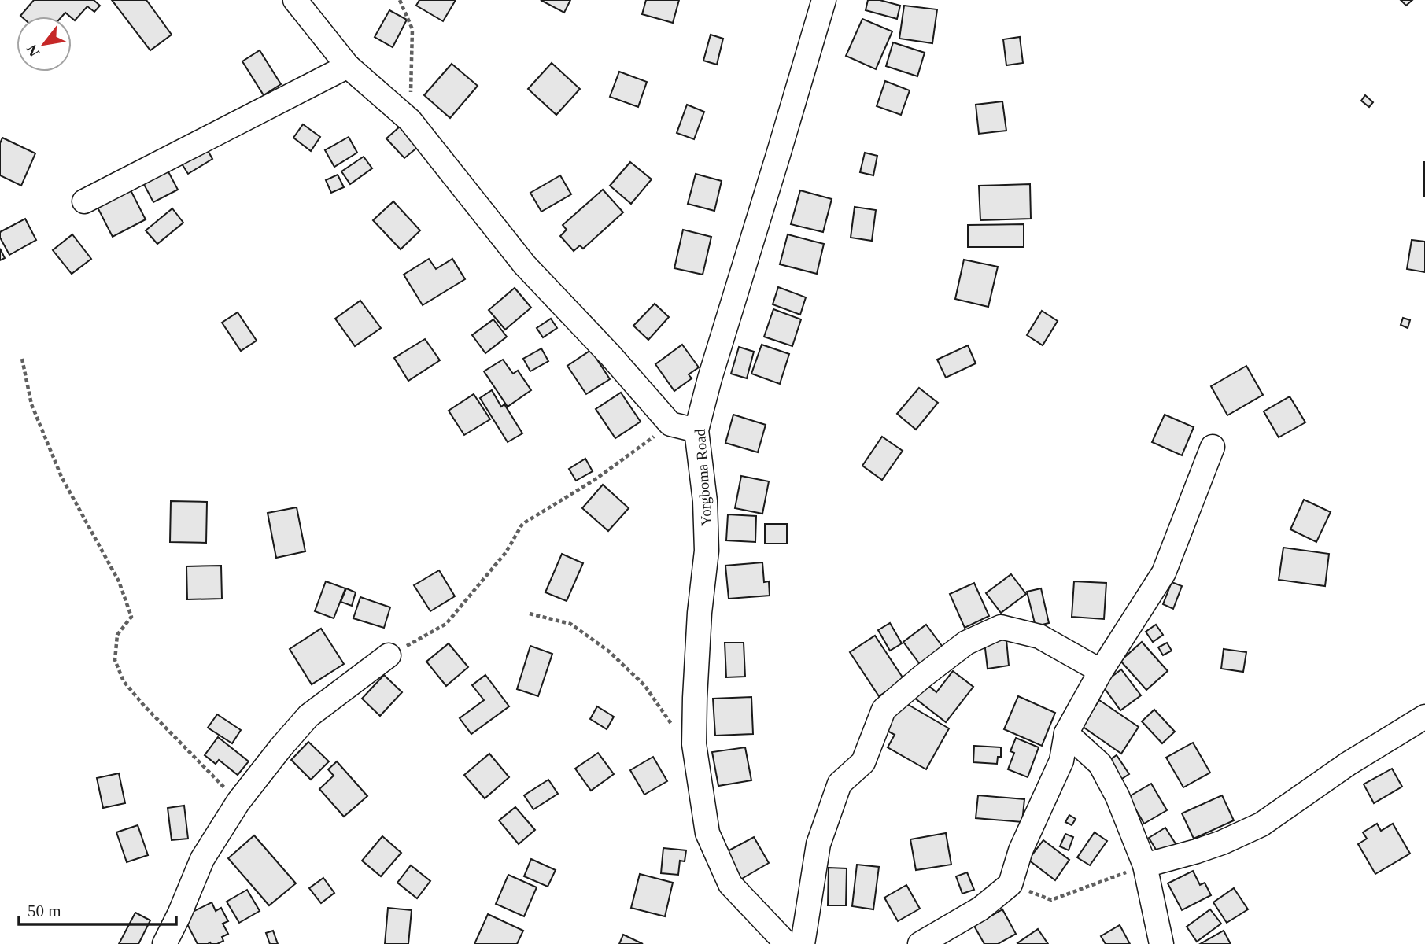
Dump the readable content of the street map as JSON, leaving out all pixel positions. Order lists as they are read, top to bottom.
{
  "streets": {
    "street": ["Yorgboma Road"]
  },
  "scale_bar": "50 m",
  "north": "bottom left"
}
